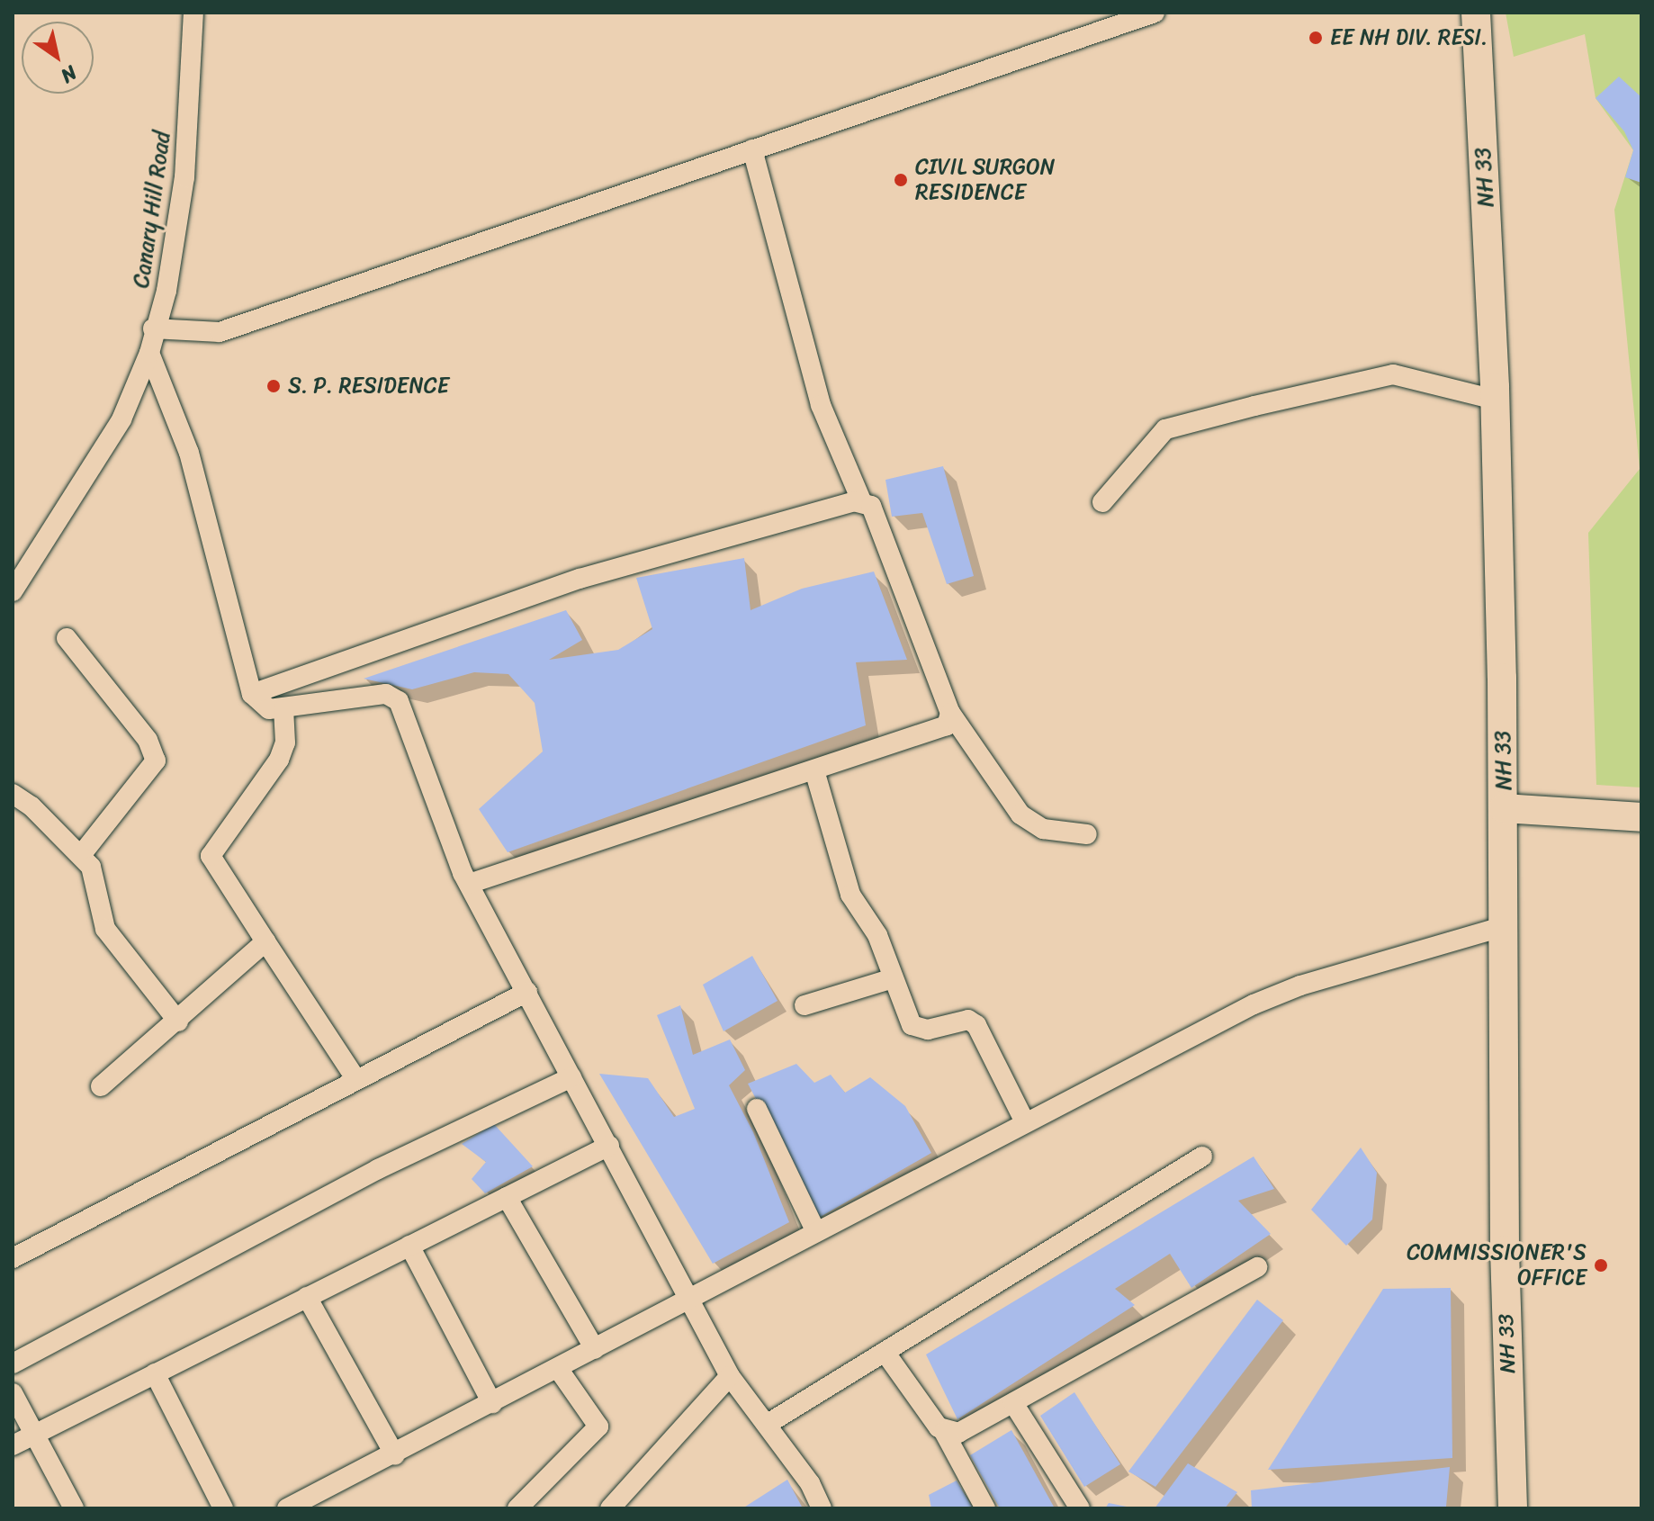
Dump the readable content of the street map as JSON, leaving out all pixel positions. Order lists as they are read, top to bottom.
{
  "streets": {
    "main road": ["NH 33"],
    "street": ["Canary Hill Road"]
  },
  "places": [
    "EE NH DIV. RESI.",
    "CIVIL SURGON RESIDENCE",
    "S. P. RESIDENCE",
    "COMMISSIONER'S OFFICE"
  ],
  "north": "bottom right"
}
